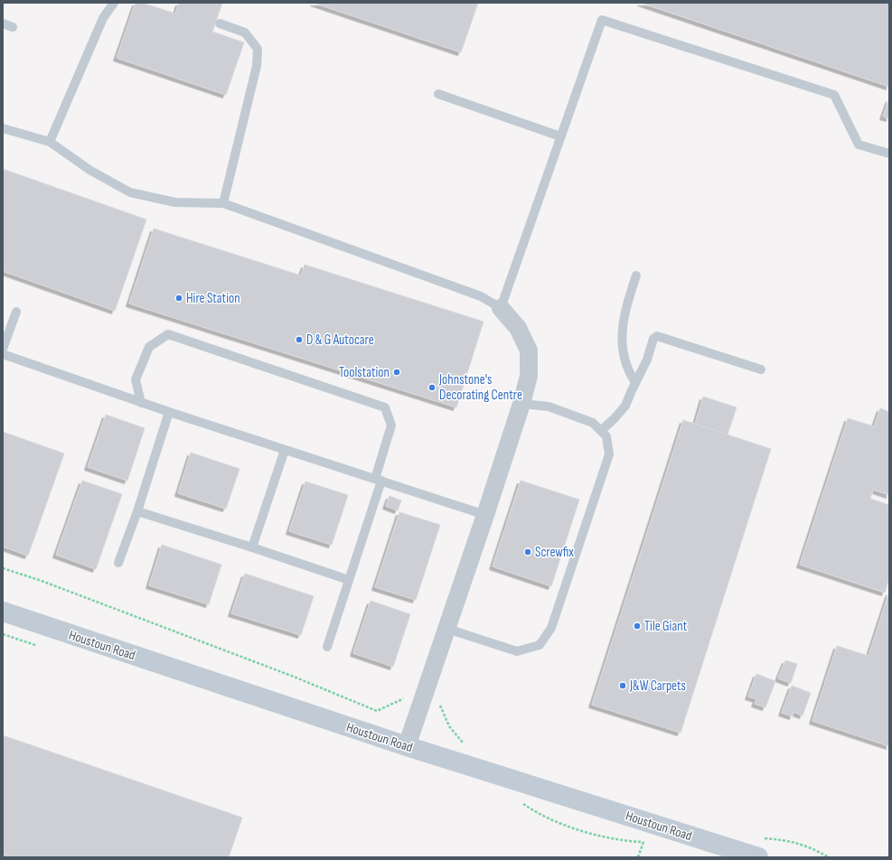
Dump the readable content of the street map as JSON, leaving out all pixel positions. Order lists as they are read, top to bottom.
{
  "streets": {
    "street": ["Houstoun Road"]
  },
  "places": [
    "Hire Station",
    "D & G Autocare",
    "Toolstation",
    "Johnstone's Decorating Centre",
    "Screwfix",
    "Tile Giant",
    "J&W Carpets"
  ]
}
